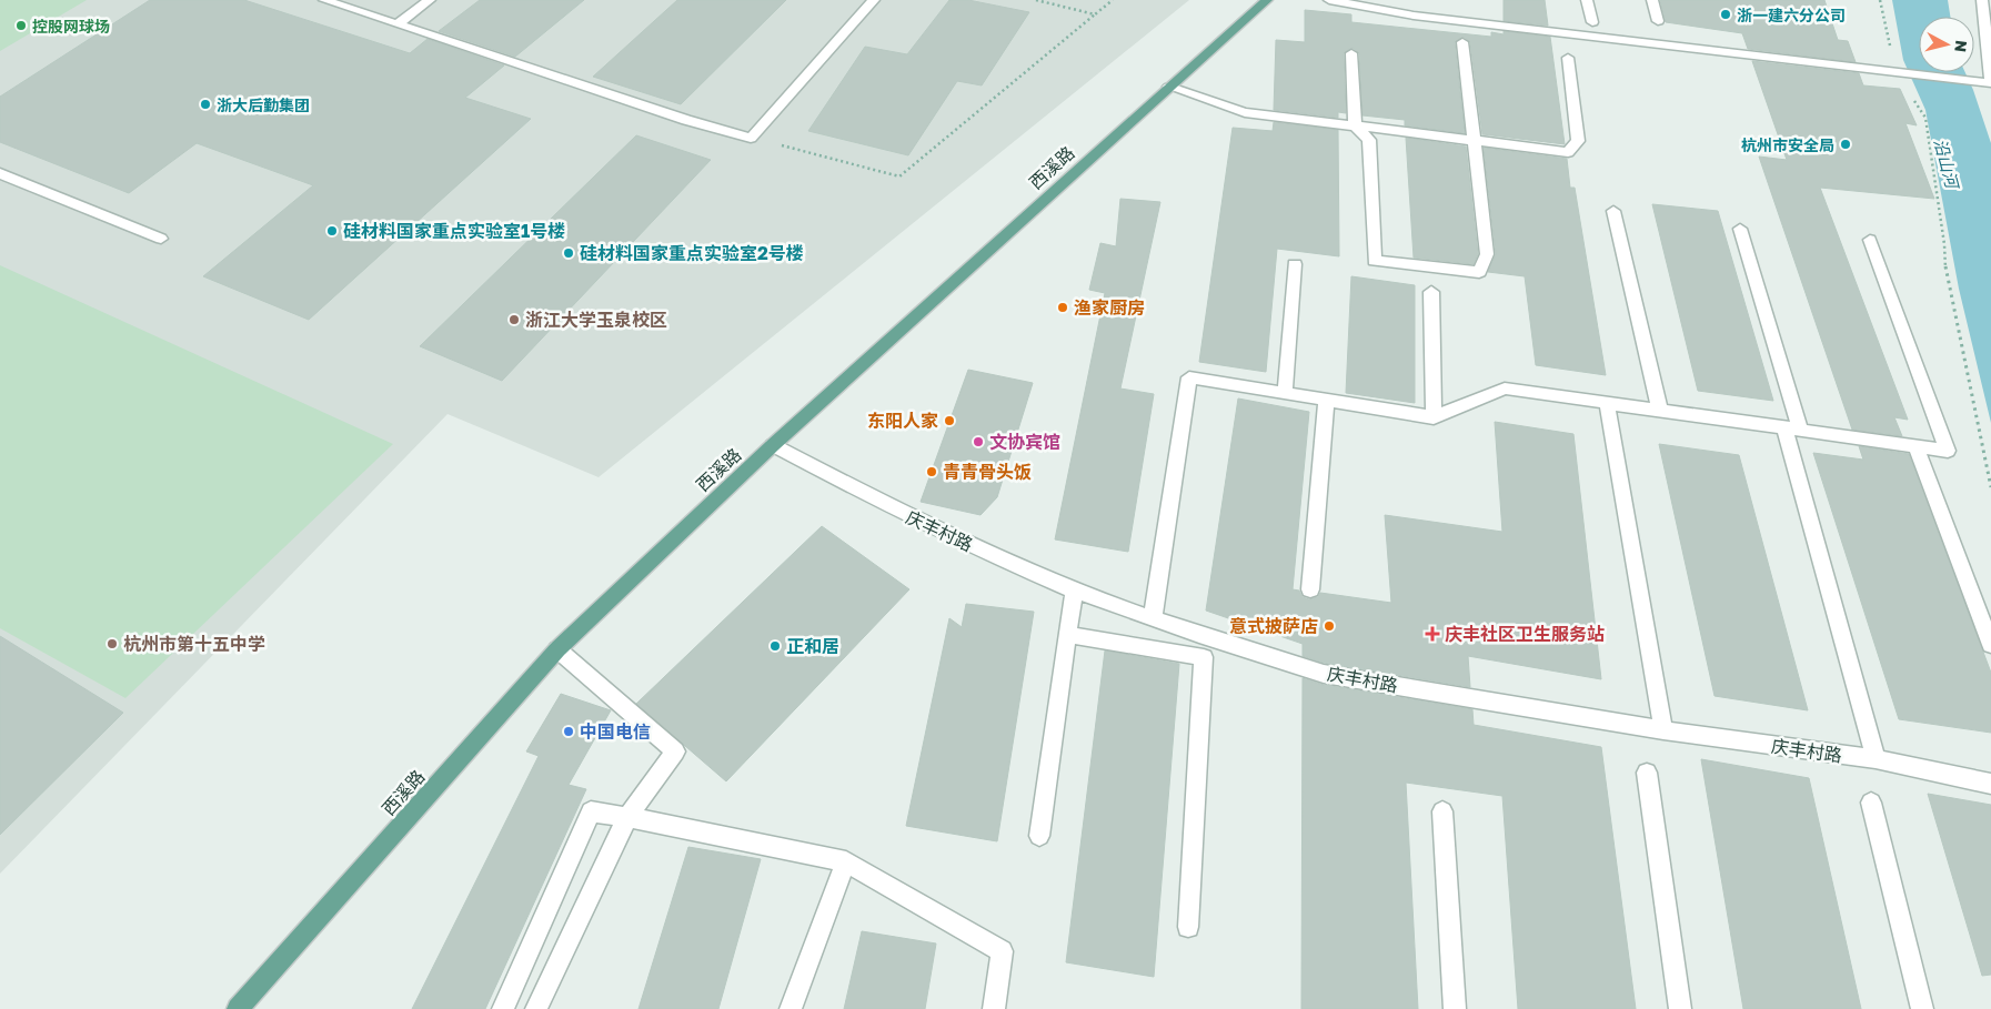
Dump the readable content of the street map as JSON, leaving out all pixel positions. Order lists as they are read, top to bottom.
{
  "streets": {
    "main road": ["西溪路"],
    "street": ["庆丰村路"]
  },
  "crossings": [
    ["西溪路", "庆丰村路"]
  ],
  "water": ["沿山河"],
  "places": {
    "other": [
      "浙一建六分公司",
      "控股网球场",
      "浙大后勤集团",
      "杭州市安全局",
      "硅材料国家重点实验室1号楼",
      "硅材料国家重点实验室2号楼",
      "渔家厨房",
      "浙江大学玉泉校区",
      "东阳人家",
      "文协宾馆",
      "青青骨头饭",
      "意式披萨店",
      "杭州市第十五中学",
      "正和居",
      "中国电信"
    ],
    "health": ["庆丰社区卫生服务站"]
  },
  "north": "right"
}
